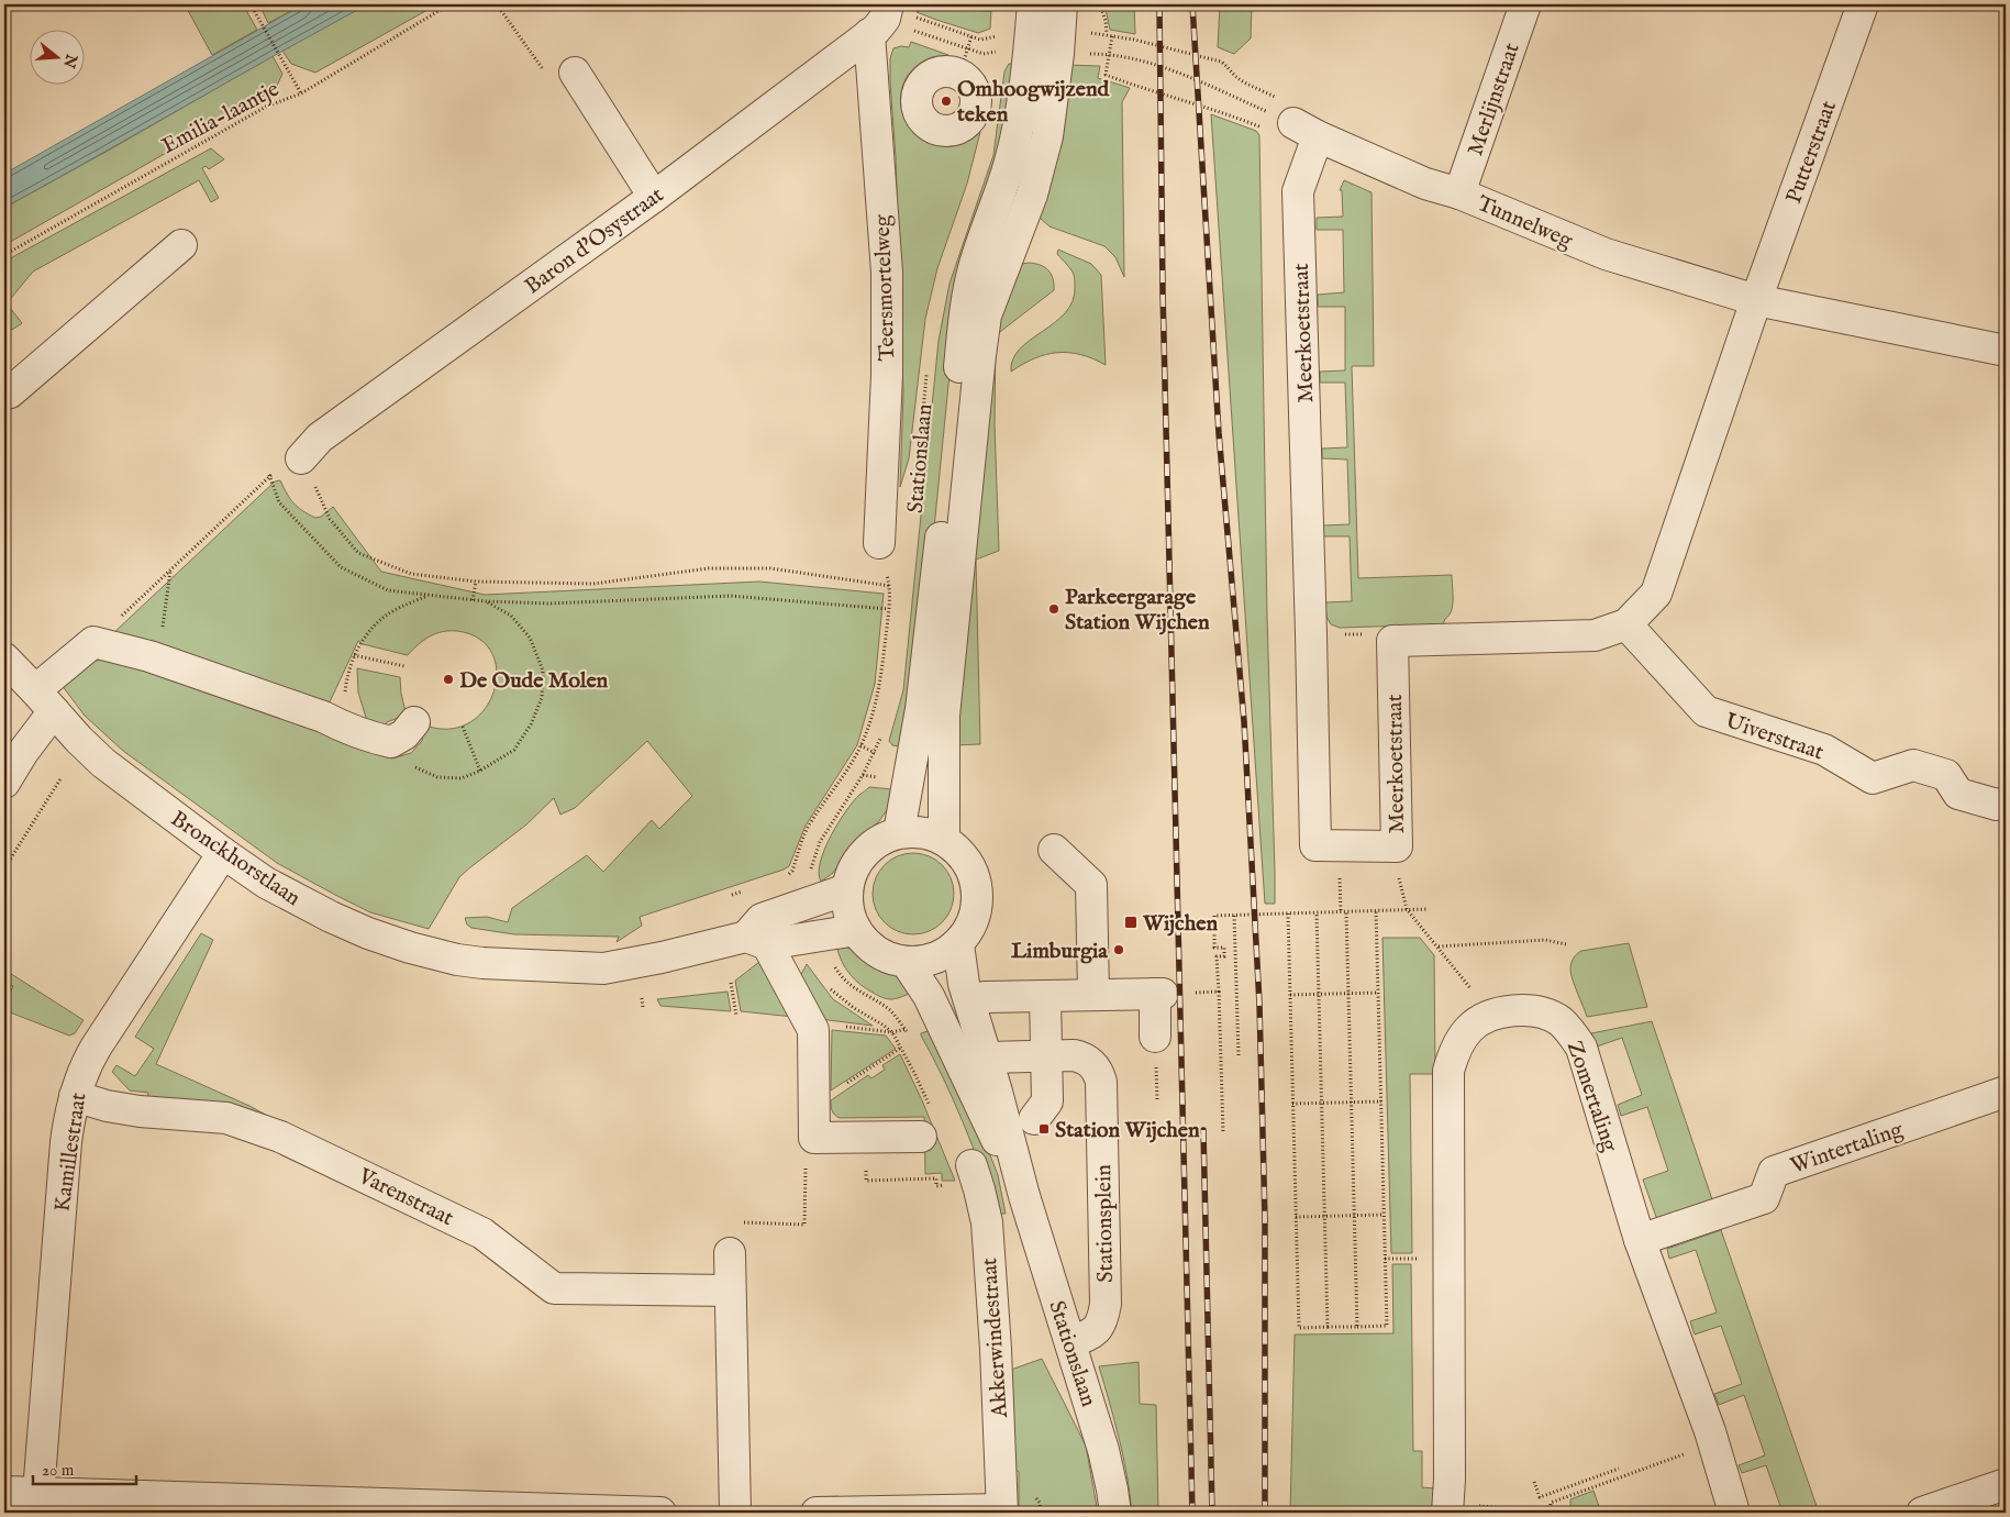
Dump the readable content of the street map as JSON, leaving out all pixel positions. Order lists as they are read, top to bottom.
{
  "streets": {
    "street": [
      "Merlijnstraat",
      "Putterstraat",
      "Tunnelweg",
      "Baron d'Osystraat",
      "Teersmortelweg",
      "Meerkoetstraat",
      "Stationslaan",
      "Uiverstraat",
      "Bronckhorstlaan",
      "Zomertaling",
      "Wintertaling",
      "Kamillestraat",
      "Varenstraat",
      "Stationsplein",
      "Akkerwindestraat"
    ],
    "path": ["Emilia-laantje"]
  },
  "crossings": [
    ["Merlijnstraat", "Tunnelweg"],
    ["Putterstraat", "Tunnelweg"],
    ["Tunnelweg", "Meerkoetstraat"],
    ["Baron d'Osystraat", "Teersmortelweg"],
    ["Stationslaan", "Bronckhorstlaan"],
    ["Stationslaan", "Stationsplein"],
    ["Bronckhorstlaan", "Kamillestraat"],
    ["Zomertaling", "Wintertaling"],
    ["Kamillestraat", "Varenstraat"]
  ],
  "places": {
    "other": [
      "Omhoogwijzend teken",
      "Parkeergarage Station Wijchen",
      "De Oude Molen",
      "Limburgia"
    ],
    "transit": ["Wijchen", "Station Wijchen"]
  },
  "scale_bar": "20 m",
  "north": "right"
}
